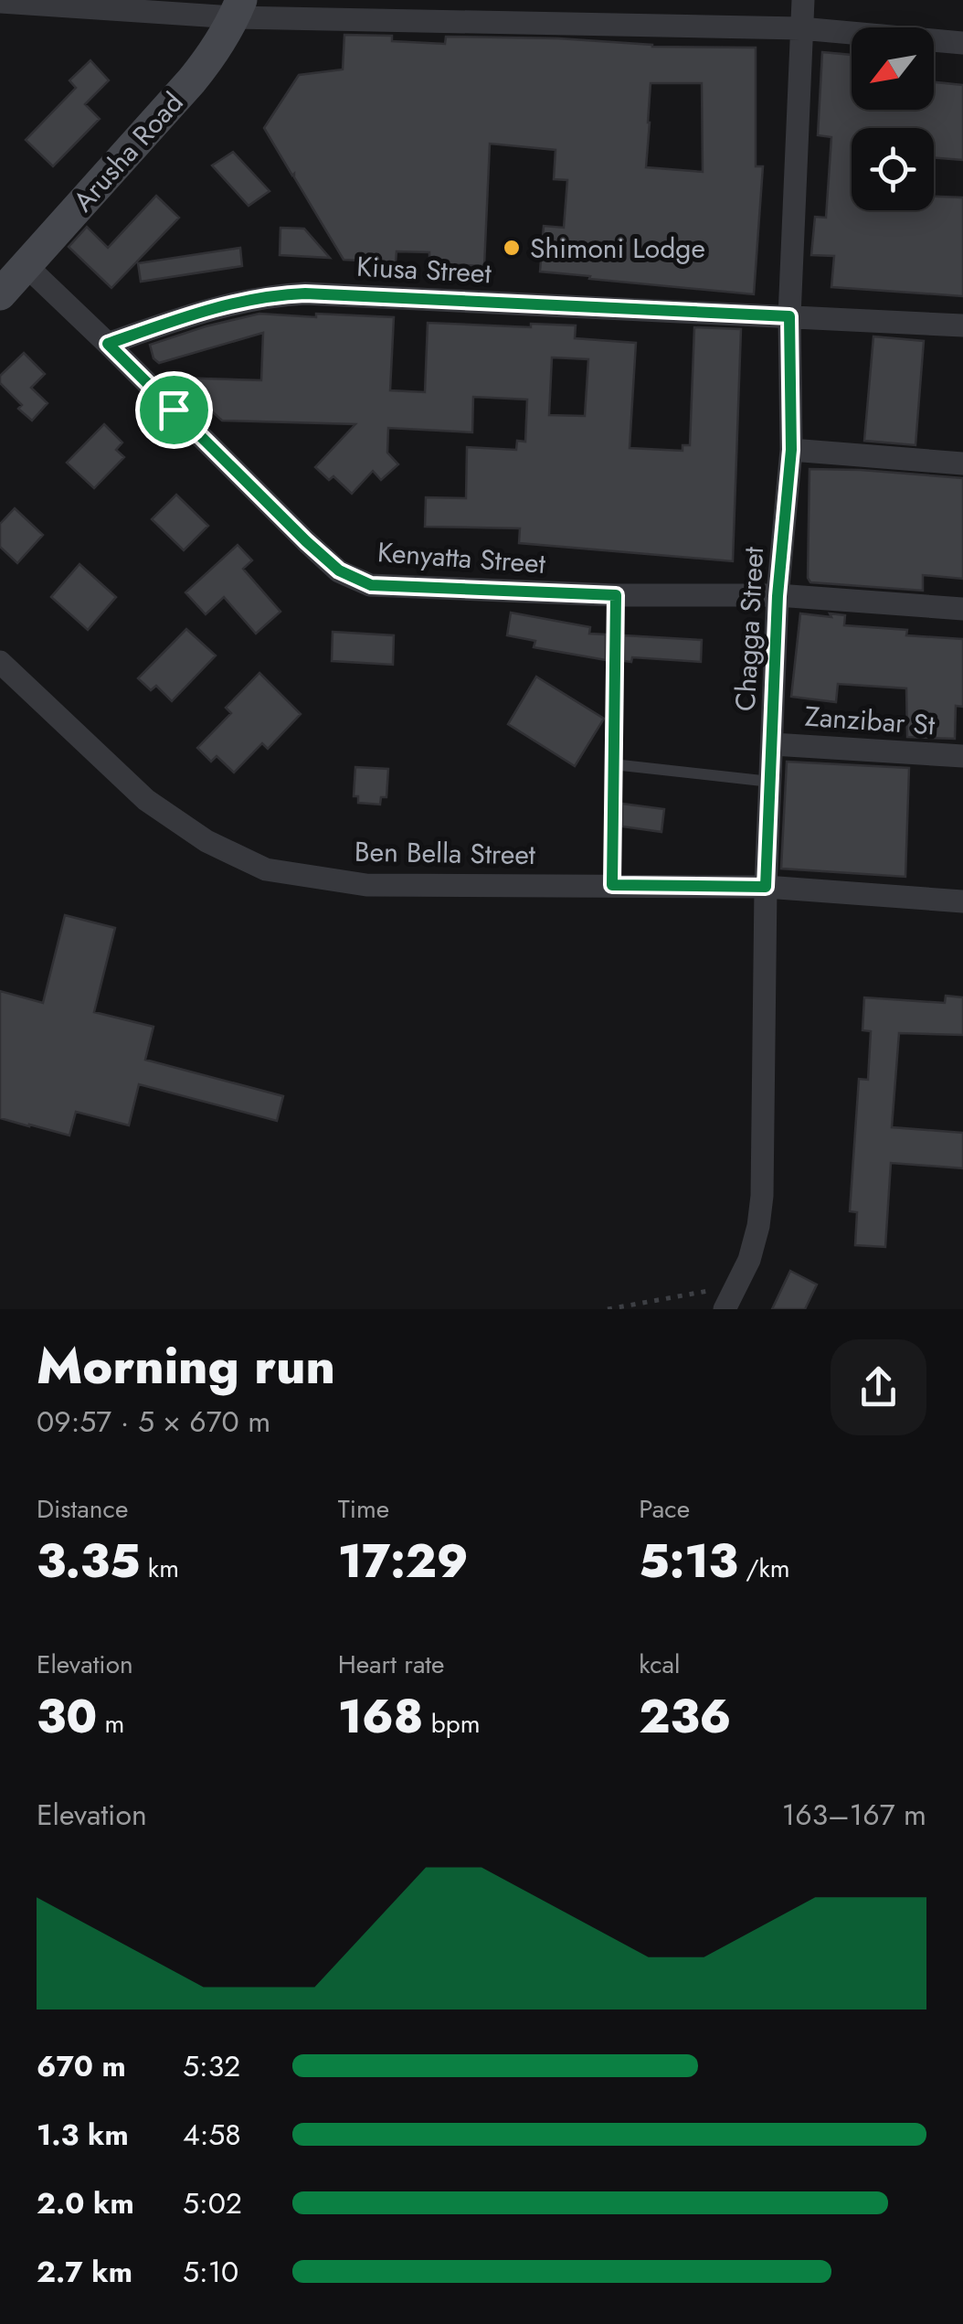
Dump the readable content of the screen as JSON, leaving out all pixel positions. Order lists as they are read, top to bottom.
{
  "streets": {
    "main road": ["Arusha Road"],
    "street": [
      "Kiusa Street",
      "Kenyatta Street",
      "Chagga Street",
      "Zanzibar St",
      "Ben Bella Street"
    ]
  },
  "crossings": [
    ["Arusha Road", "Kenyatta Street"],
    ["Kiusa Street", "Kenyatta Street"],
    ["Kiusa Street", "Chagga Street"],
    ["Kenyatta Street", "Chagga Street"],
    ["Chagga Street", "Zanzibar St"],
    ["Chagga Street", "Ben Bella Street"]
  ],
  "places": ["Shimoni Lodge"],
  "north": "bottom left",
  "page": {
    "heading": ["Morning run", "09:57 · 5 × 670 m"],
    "stats": [
      ["Distance", "3.35 km"],
      ["Time", "17:29"],
      ["Pace", "5:13 /km"],
      ["Elevation", "30 m"],
      ["Heart rate", "168 bpm"],
      ["kcal", "236"]
    ],
    "chart": ["Elevation", "163–167 m"],
    "list": [
      {
        "name": "670 m",
        "note": "5:32"
      },
      {
        "name": "1.3 km",
        "note": "4:58"
      },
      {
        "name": "2.0 km",
        "note": "5:02"
      },
      {
        "name": "2.7 km",
        "note": "5:10"
      }
    ]
  }
}
